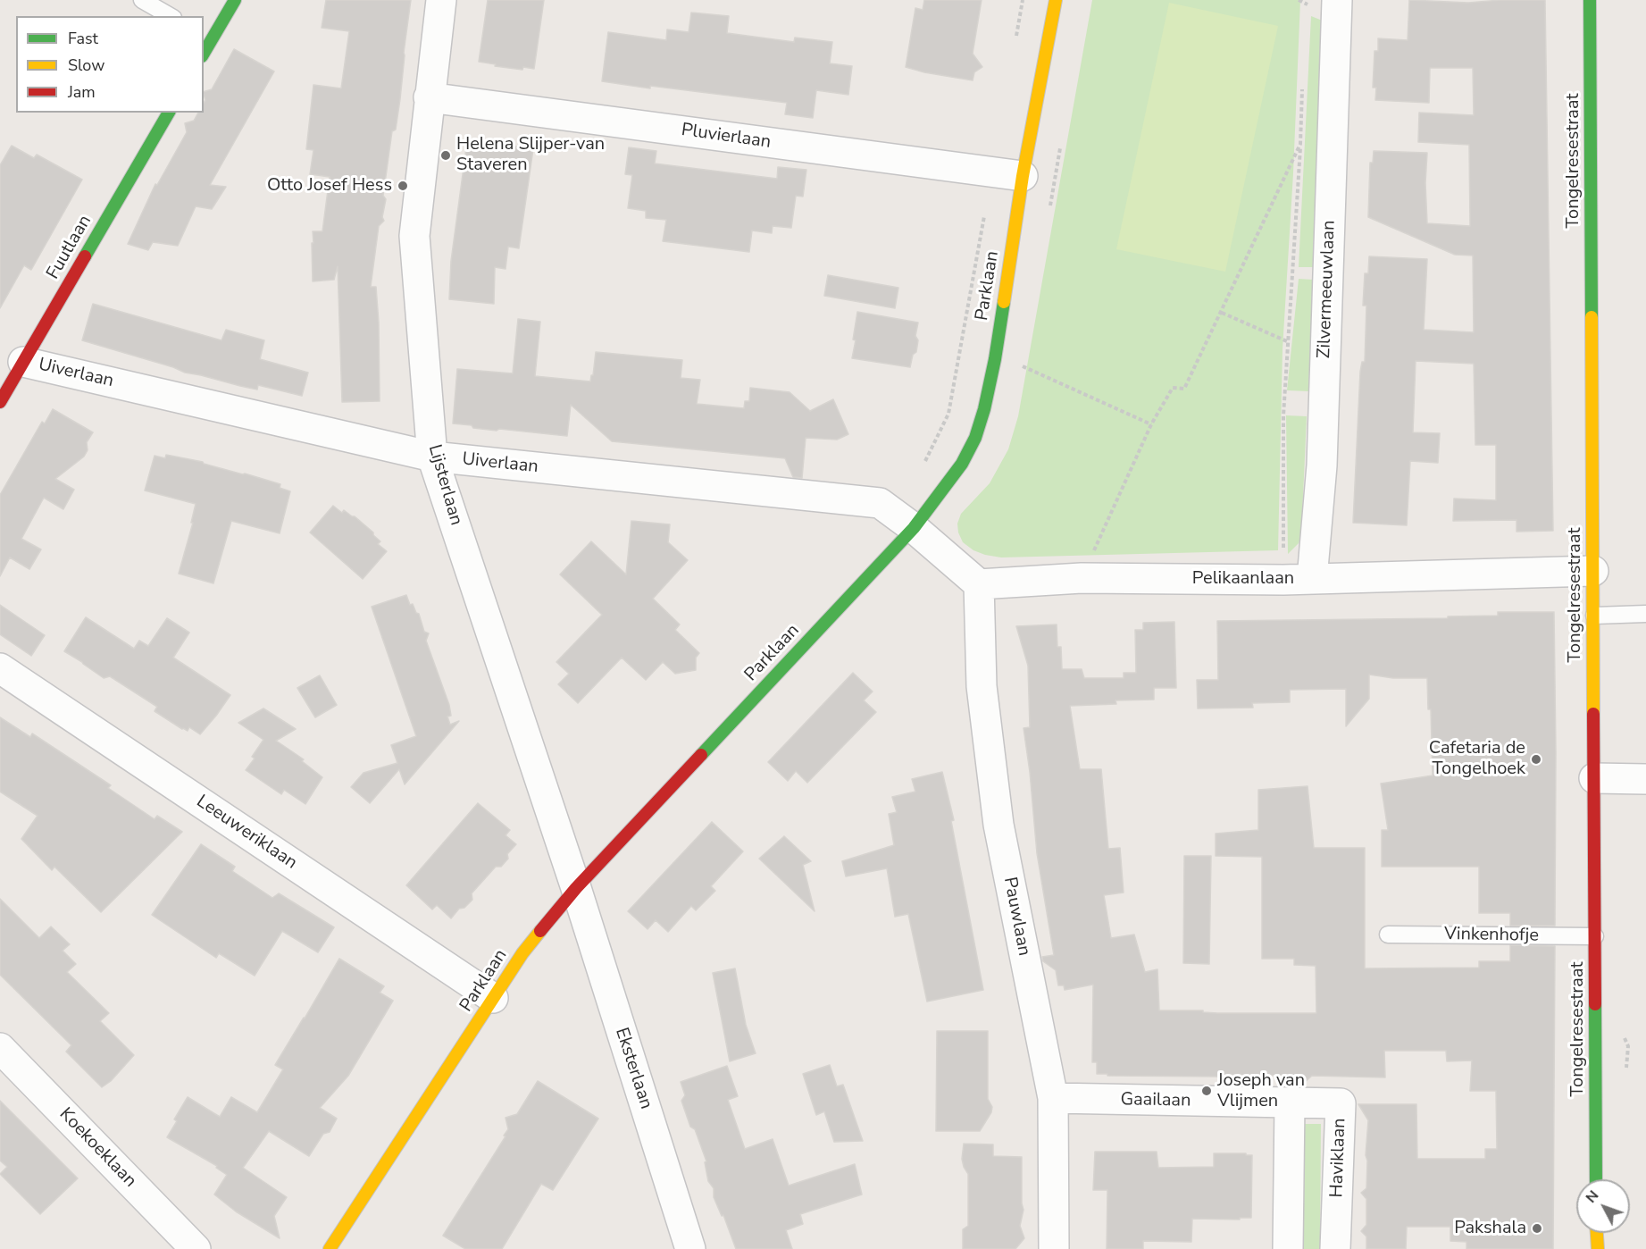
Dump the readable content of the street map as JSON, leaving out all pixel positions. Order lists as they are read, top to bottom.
{
  "streets": {
    "street": [
      "Pluvierlaan",
      "Tongelresestraat",
      "Fuutlaan",
      "Parklaan",
      "Zilvermeeuwlaan",
      "Uiverlaan",
      "Lijsterlaan",
      "Pelikaanlaan",
      "Leeuweriklaan",
      "Pauwlaan",
      "Eksterlaan",
      "Gaailaan",
      "Koekoeklaan",
      "Haviklaan"
    ],
    "lane": ["Vinkenhofje"]
  },
  "crossings": [
    ["Pluvierlaan", "Parklaan"],
    ["Pluvierlaan", "Lijsterlaan"],
    ["Tongelresestraat", "Pelikaanlaan"],
    ["Tongelresestraat", "Vinkenhofje"],
    ["Fuutlaan", "Uiverlaan"],
    ["Parklaan", "Uiverlaan"],
    ["Parklaan", "Lijsterlaan"],
    ["Parklaan", "Leeuweriklaan"],
    ["Parklaan", "Eksterlaan"],
    ["Zilvermeeuwlaan", "Pelikaanlaan"],
    ["Uiverlaan", "Lijsterlaan"],
    ["Lijsterlaan", "Eksterlaan"],
    ["Pelikaanlaan", "Pauwlaan"],
    ["Pauwlaan", "Gaailaan"],
    ["Gaailaan", "Haviklaan"]
  ],
  "places": [
    "Helena Slijper-van Staveren",
    "Otto Josef Hess",
    "Cafetaria de Tongelhoek",
    "Joseph van Vlijmen",
    "Pakshala"
  ],
  "legend": ["Fast", "Slow", "Jam"],
  "north": "top left"
}
